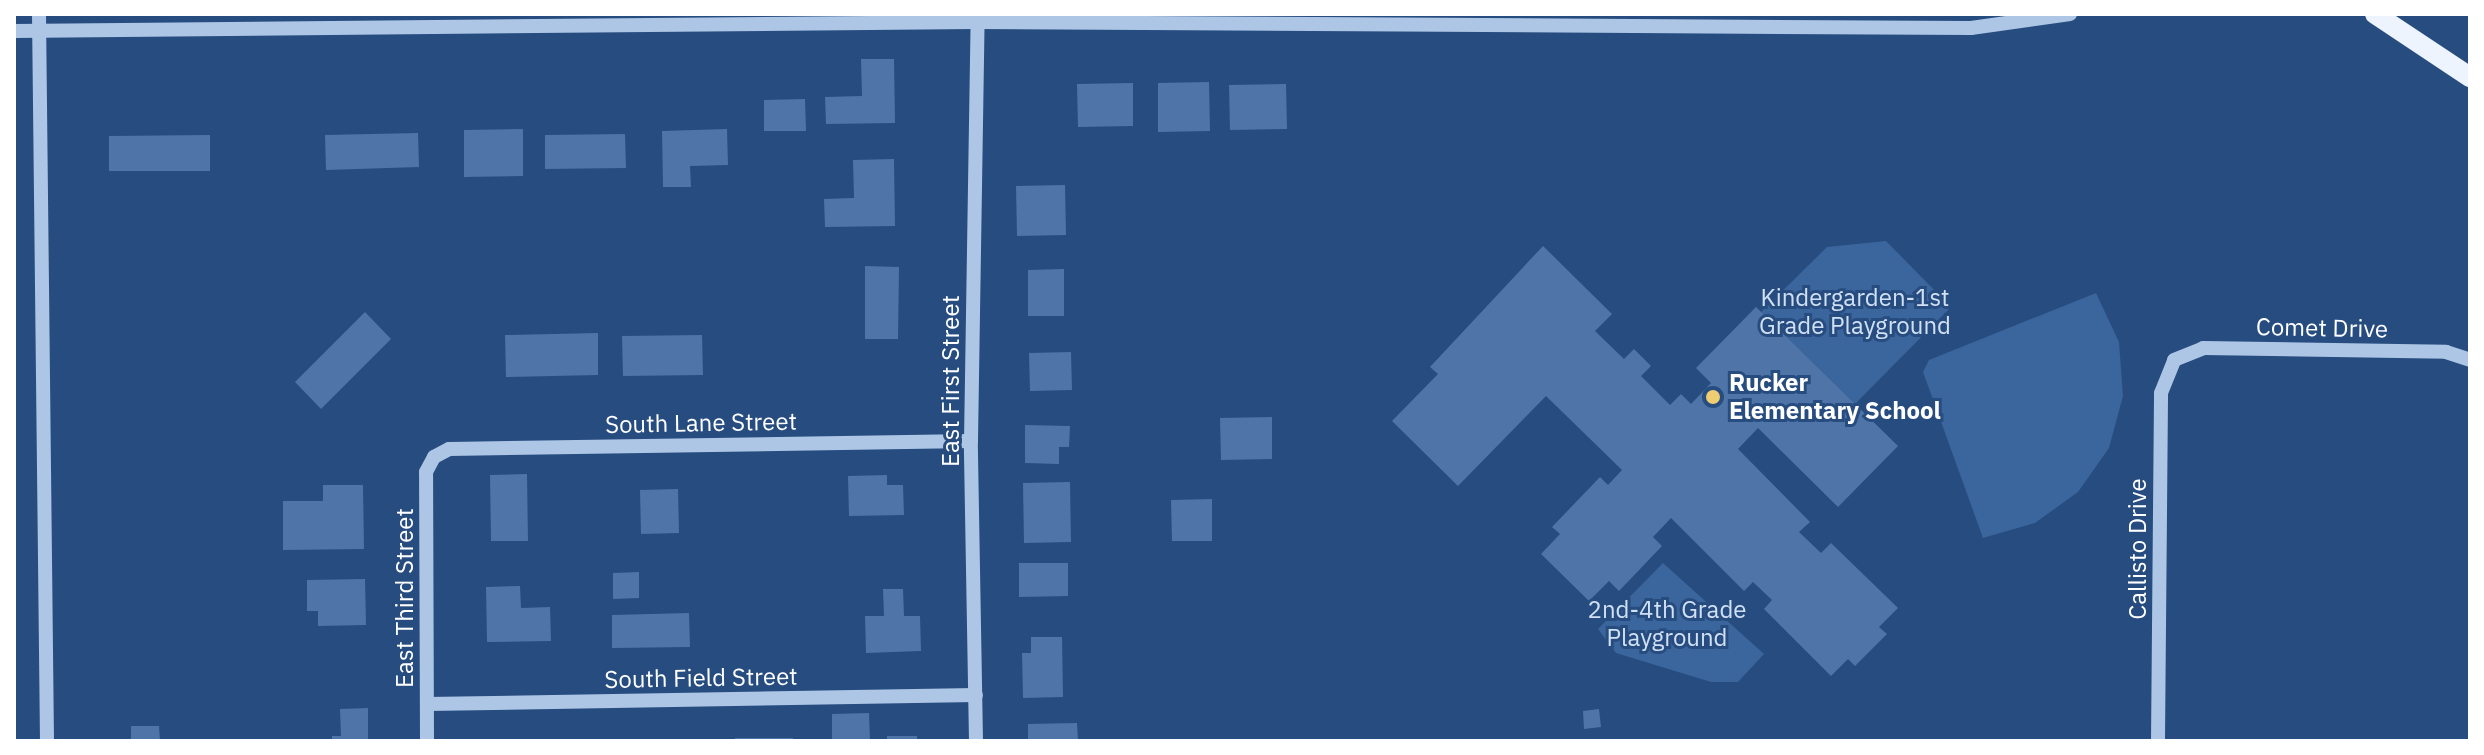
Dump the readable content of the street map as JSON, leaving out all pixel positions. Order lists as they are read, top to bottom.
{
  "streets": {
    "street": [
      "Comet Drive",
      "East First Street",
      "South Lane Street",
      "Callisto Drive",
      "East Third Street",
      "South Field Street"
    ]
  },
  "crossings": [
    ["Comet Drive", "Callisto Drive"],
    ["East First Street", "South Lane Street"],
    ["East First Street", "South Field Street"],
    ["South Lane Street", "East Third Street"],
    ["East Third Street", "South Field Street"]
  ],
  "parks": ["Kindergarden-1st Grade Playground", "2nd-4th Grade Playground"],
  "places": ["Rucker Elementary School"]
}
